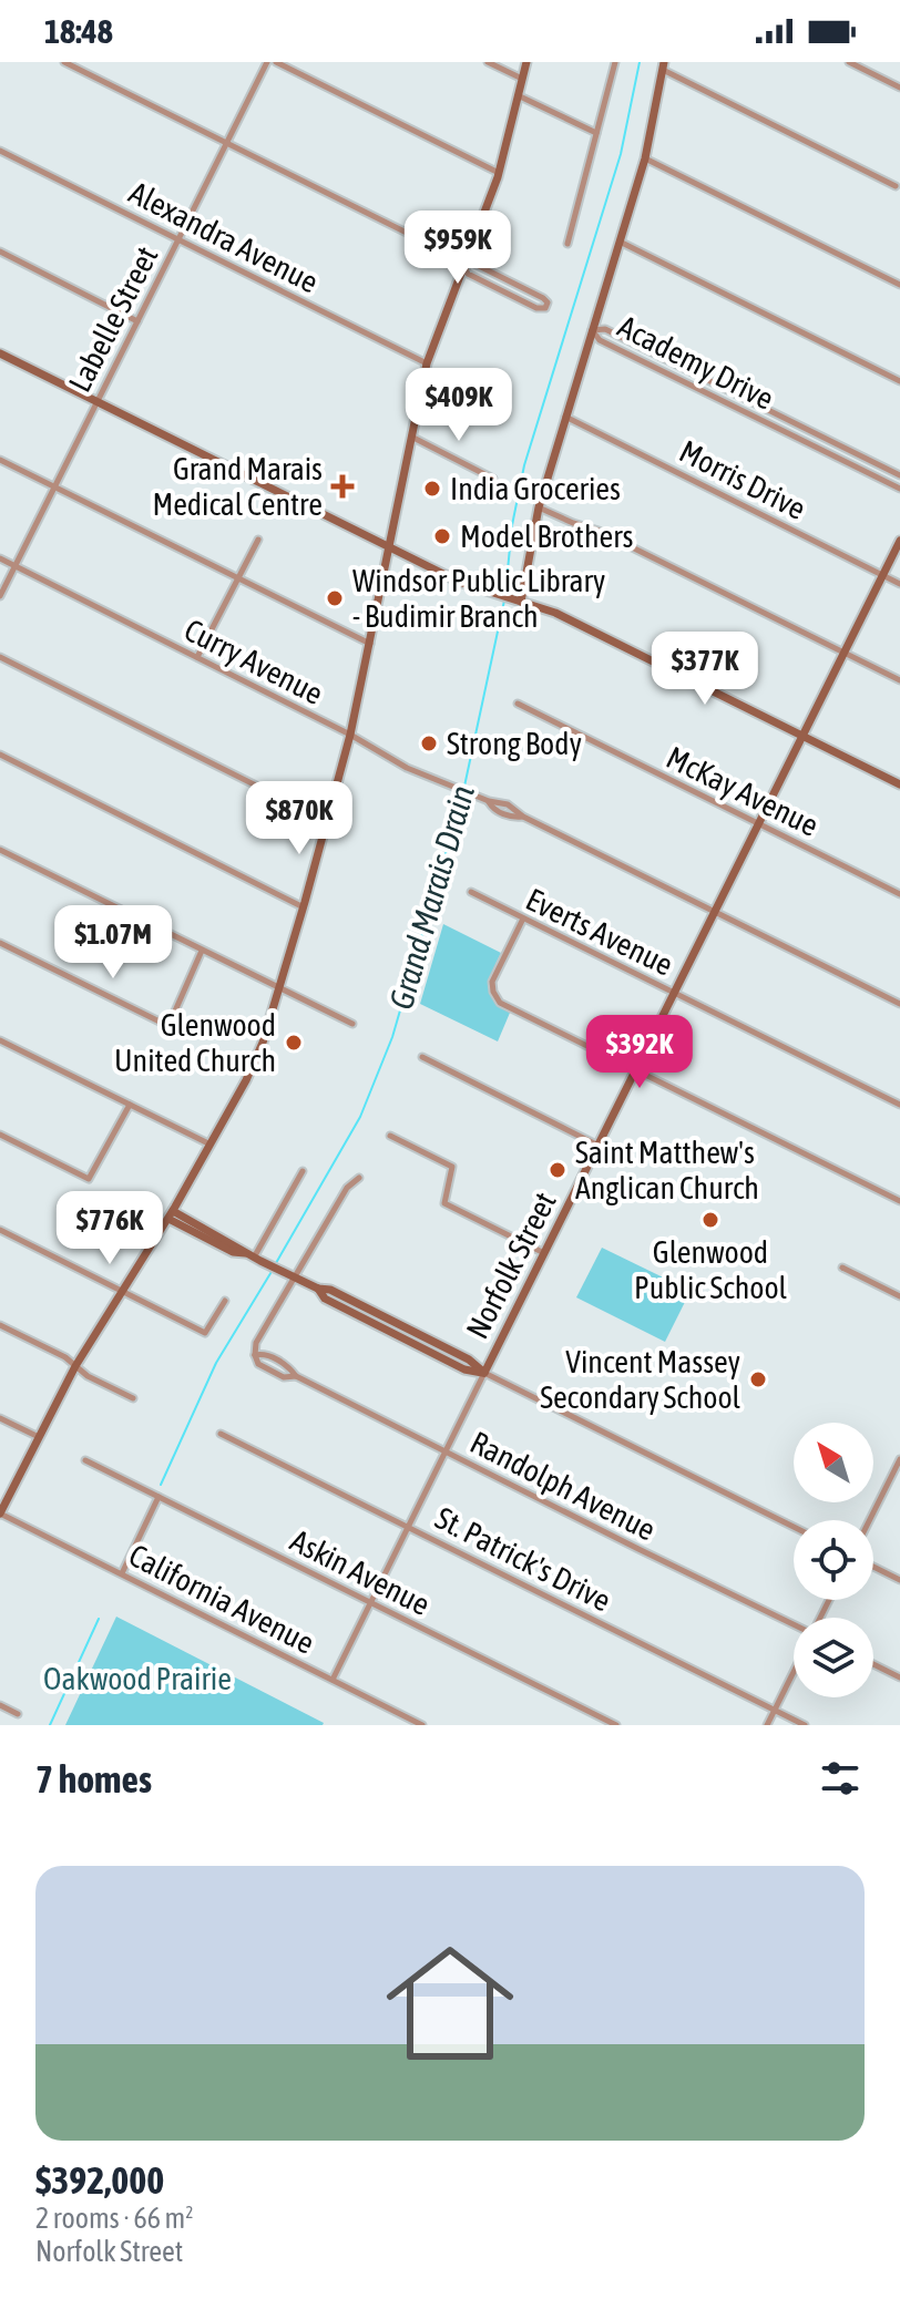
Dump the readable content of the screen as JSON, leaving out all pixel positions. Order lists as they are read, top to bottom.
{
  "streets": {
    "street": [
      "Alexandra Avenue",
      "Labelle Street",
      "Academy Drive",
      "Morris Drive",
      "Curry Avenue",
      "McKay Avenue",
      "Everts Avenue",
      "Norfolk Street",
      "Randolph Avenue",
      "St. Patrick's Drive",
      "Askin Avenue",
      "California Avenue"
    ]
  },
  "crossings": [
    ["Alexandra Avenue", "Labelle Street"],
    ["Labelle Street", "Curry Avenue"],
    ["Morris Drive", "Norfolk Street"],
    ["Curry Avenue", "Norfolk Street"],
    ["McKay Avenue", "Norfolk Street"],
    ["Everts Avenue", "Norfolk Street"],
    ["Norfolk Street", "Randolph Avenue"],
    ["Norfolk Street", "St. Patrick's Drive"],
    ["Norfolk Street", "Askin Avenue"],
    ["Norfolk Street", "California Avenue"]
  ],
  "water": ["Grand Marais Drain"],
  "parks": ["Oakwood Prairie"],
  "places": {
    "health": ["Grand Marais Medical Centre"],
    "other": [
      "India Groceries",
      "Model Brothers",
      "Windsor Public Library - Budimir Branch",
      "Strong Body",
      "Glenwood United Church",
      "Saint Matthew's Anglican Church",
      "Glenwood Public School",
      "Vincent Massey Secondary School"
    ]
  },
  "north": "top left",
  "page": {
    "status": "18:48",
    "price": [
      "$959K",
      "$409K",
      "$377K",
      "$870K",
      "$1.07M",
      "$392K",
      "$776K"
    ],
    "heading": "7 homes",
    "list": [
      {
        "name": "$392,000",
        "note": "2 rooms · 66 m² · Norfolk Street"
      }
    ]
  }
}
